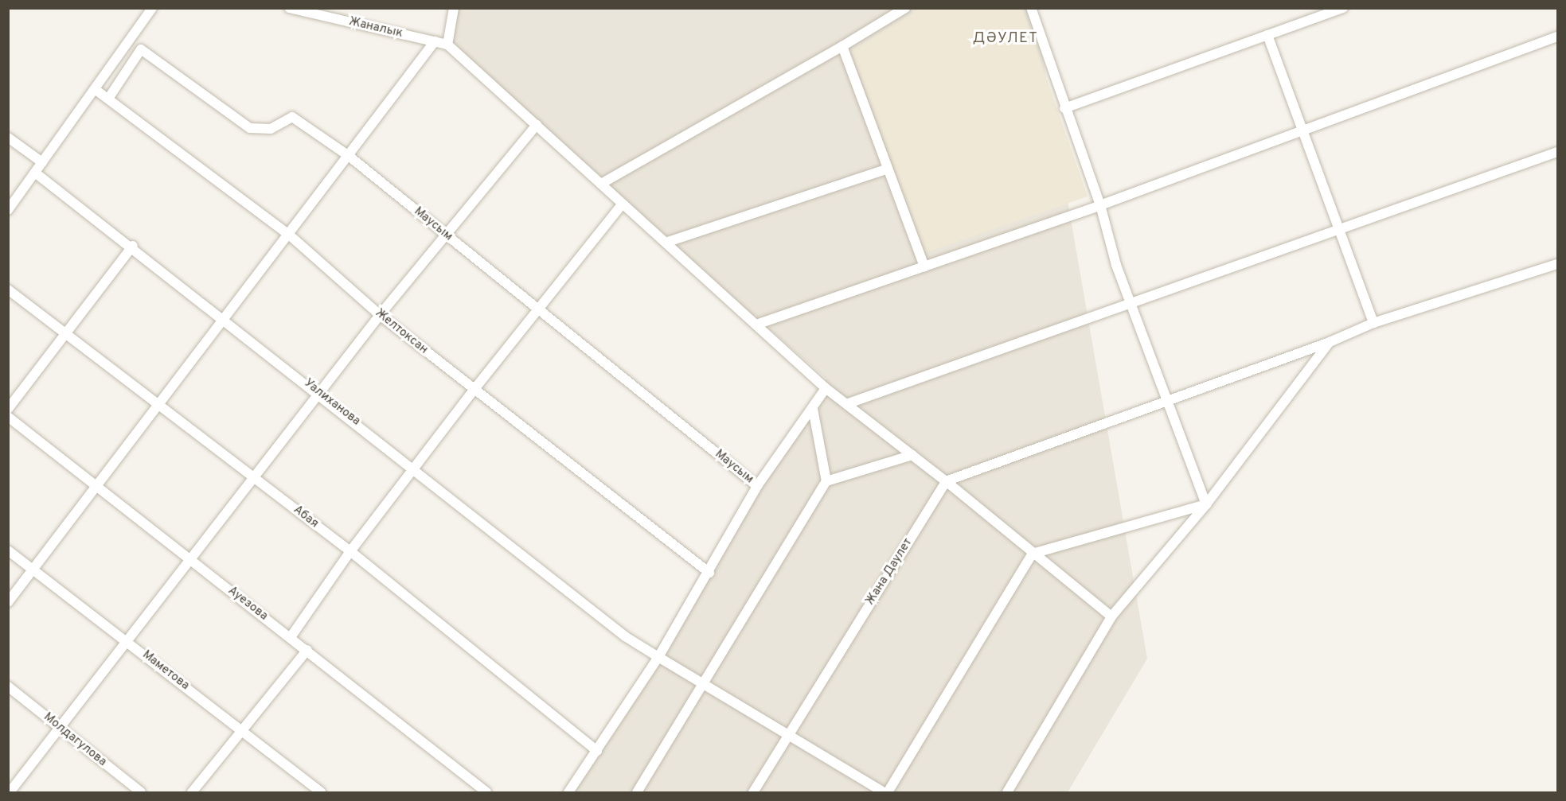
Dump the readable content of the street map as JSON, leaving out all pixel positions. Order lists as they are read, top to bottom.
{
  "streets": {
    "street": [
      "Жаналык",
      "Маусым",
      "Желтоксан",
      "Уалиханова",
      "Абая",
      "Жана Даулет",
      "Ауезова",
      "Маметова",
      "Молдагулова"
    ]
  },
  "crossings": [
    ["Маусым", "Желтоксан"],
    ["Уалиханова", "Жана Даулет"]
  ],
  "districts": ["ДӘУЛЕТ"]
}
